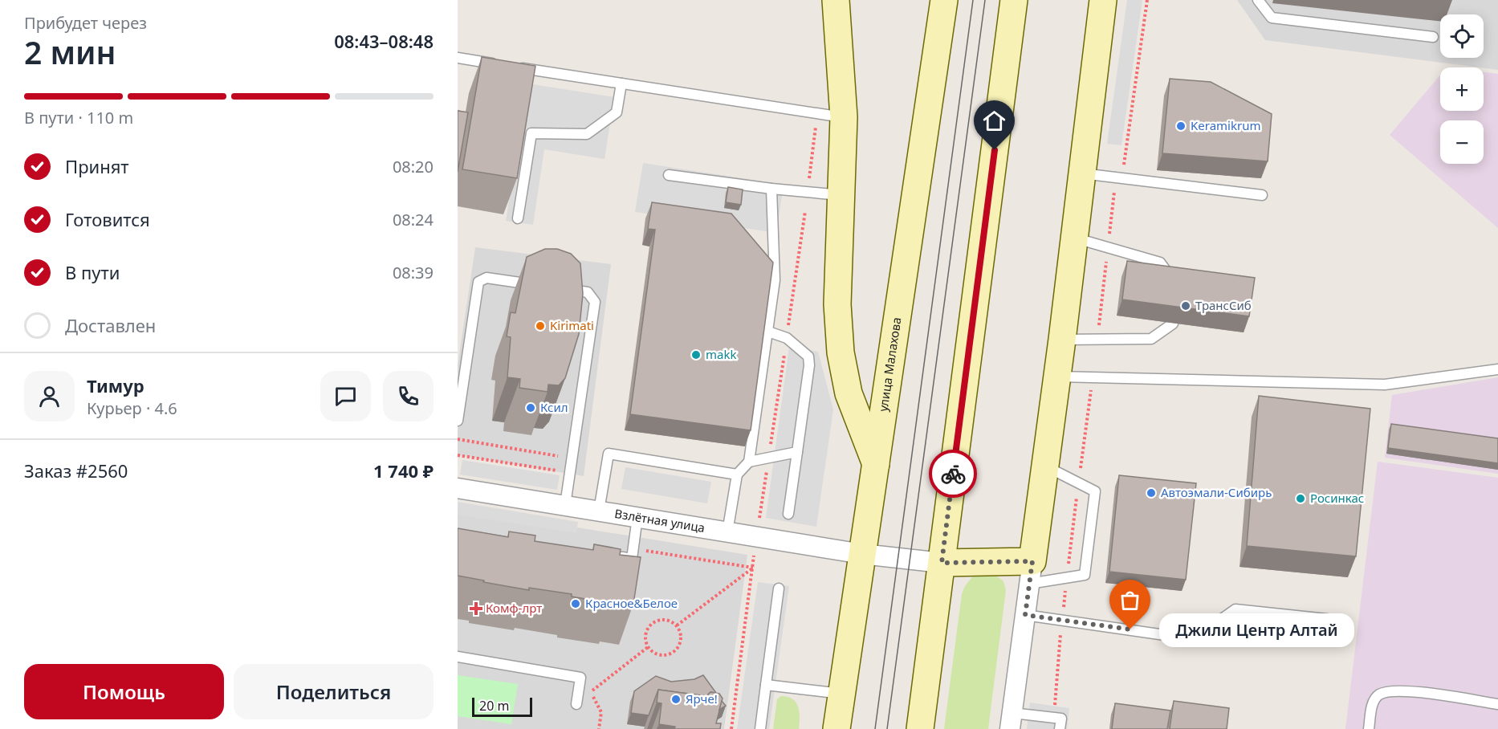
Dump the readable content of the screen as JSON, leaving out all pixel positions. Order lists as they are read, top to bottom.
{
  "streets": {
    "main road": ["улица Малахова"],
    "street": ["Взлётная улица"]
  },
  "crossings": [
    ["улица Малахова", "Взлётная улица"]
  ],
  "places": {
    "other": [
      "Keramikrum",
      "ТрансСиб",
      "Kirimati",
      "makk",
      "Ксил",
      "Автоэмали-Сибирь",
      "Росинкас",
      "Красное&Белое",
      "Джили Центр Алтай",
      "Ярче!"
    ],
    "health": ["Комф-лрт"]
  },
  "scale_bar": "20 m",
  "page": {
    "heading": ["2 мин", "Прибудет через", "08:43–08:48"],
    "panel": [
      "Тимур",
      "Курьер · 4.6",
      "Заказ #2560",
      "1 740 ₽"
    ],
    "map_buttons": ["+", "−"],
    "bar": "В пути · 110 m",
    "list": [
      ["Принят", "08:20"],
      ["Готовится", "08:24"],
      ["В пути", "08:39"],
      "Доставлен"
    ],
    "bubble": "Джили Центр Алтай",
    "buttons": ["Помощь", "Поделиться"],
    "scale": "20 m"
  }
}
